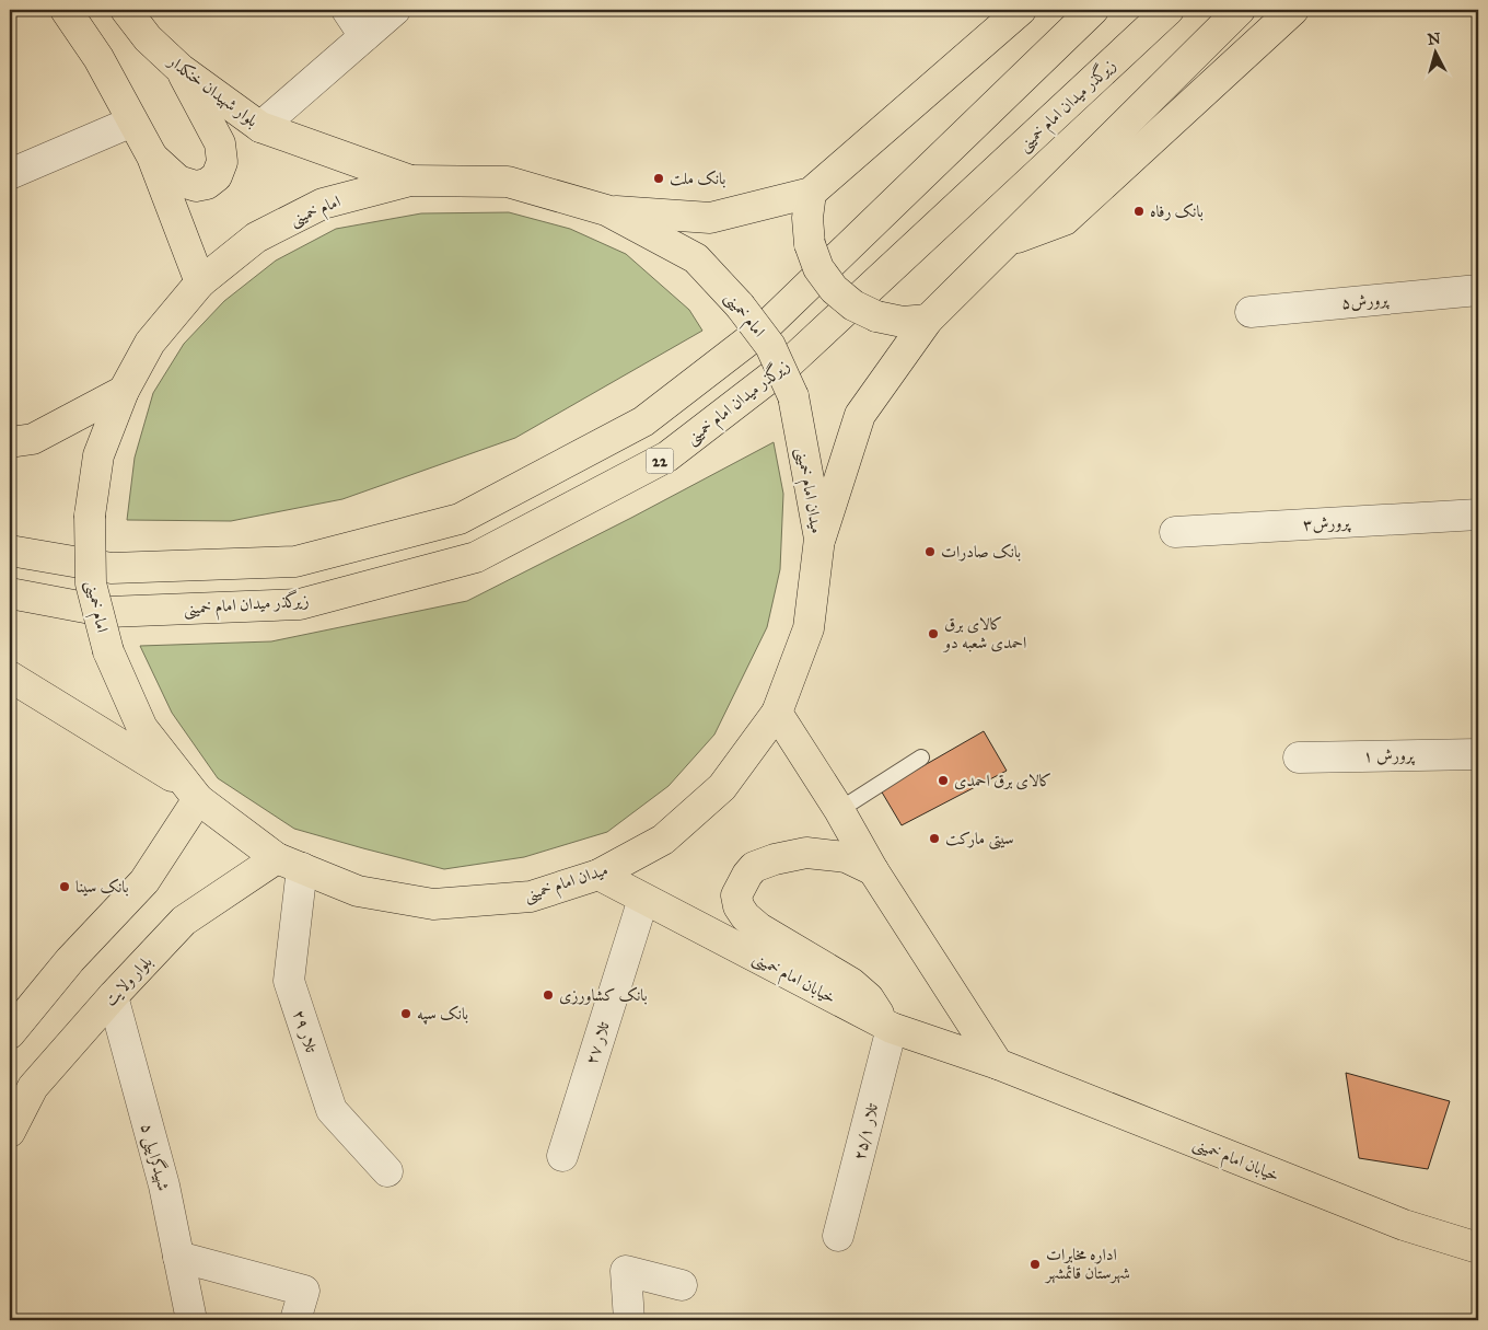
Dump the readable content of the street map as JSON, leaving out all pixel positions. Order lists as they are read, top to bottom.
{
  "streets": {
    "main road": [
      "بلوار شهیدان خنکدار",
      "زیرگذر میدان امام خمینی",
      "امام خمینی",
      "22",
      "میدان امام خمینی",
      "خیابان امام خمینی",
      "بلوار ولایت"
    ],
    "street": [
      "پرورش۵",
      "پرورش۳",
      "پرورش ۱",
      "تلار ۲۹",
      "تلار ۲۷",
      "تلار ۲۵/۱",
      "شهیدگراییلی ۵"
    ]
  },
  "crossings": [
    ["بلوار شهیدان خنکدار", "امام خمینی"],
    ["امام خمینی", "میدان امام خمینی"],
    ["میدان امام خمینی", "خیابان امام خمینی"],
    ["میدان امام خمینی", "بلوار ولایت"],
    ["میدان امام خمینی", "تلار ۲۹"],
    ["خیابان امام خمینی", "تلار ۲۷"],
    ["خیابان امام خمینی", "تلار ۲۵/۱"],
    ["بلوار ولایت", "تلار ۲۹"],
    ["بلوار ولایت", "شهیدگراییلی ۵"]
  ],
  "places": [
    "بانک ملت",
    "بانک رفاه",
    "بانک صادرات",
    "کالای برق احمدی شعبه دو",
    "کالای برق احمدی",
    "سیتی مارکت",
    "بانک سینا",
    "بانک کشاورزی",
    "بانک سپه",
    "اداره مخابرات شهرستان قائمشهر"
  ],
  "north": "top"
}
